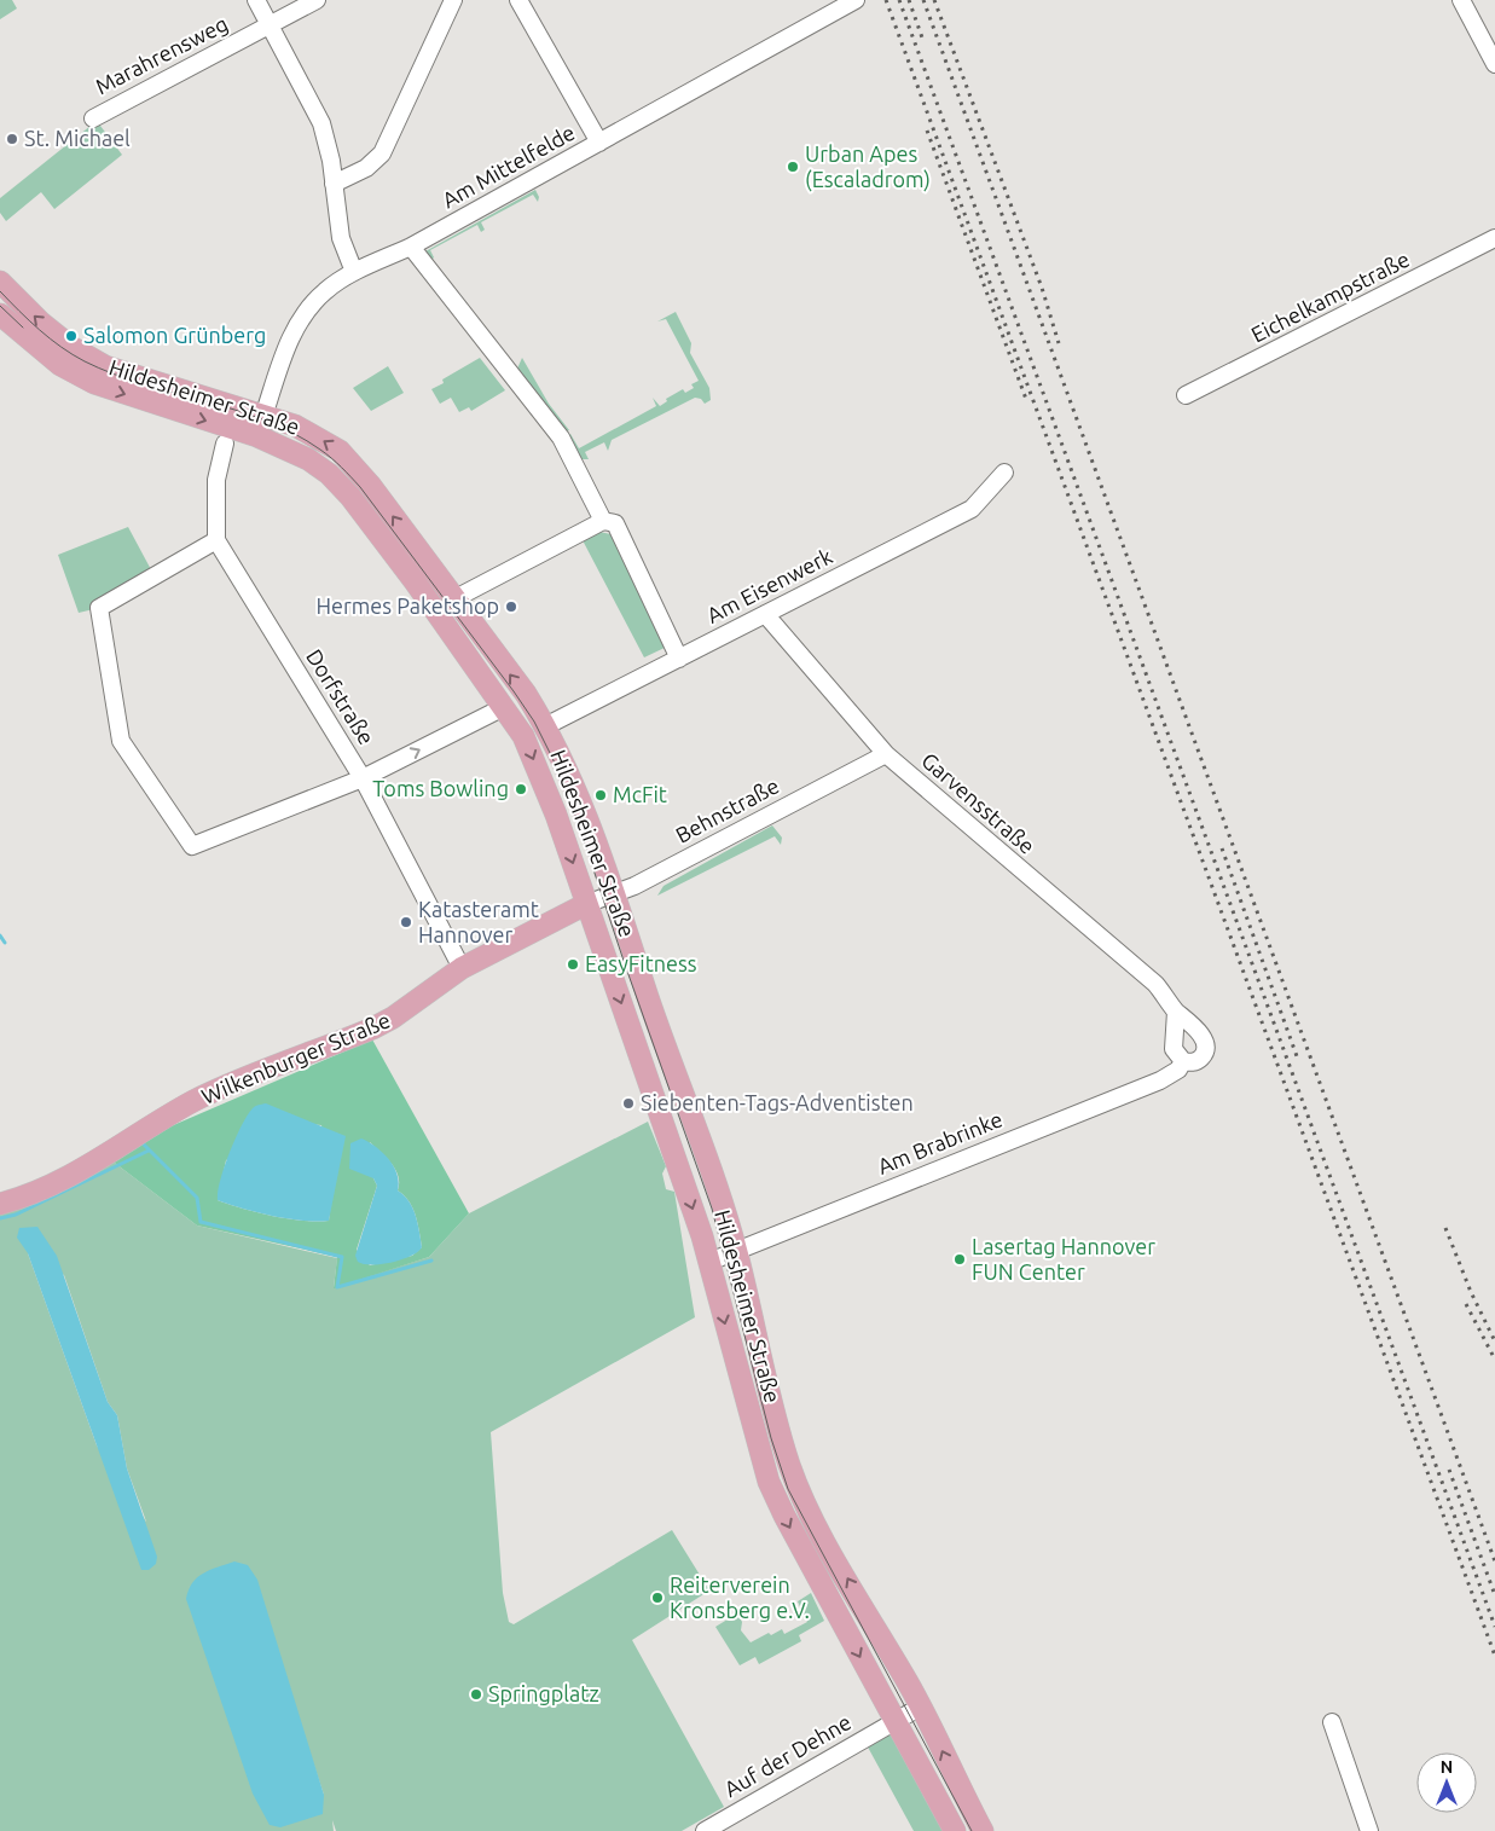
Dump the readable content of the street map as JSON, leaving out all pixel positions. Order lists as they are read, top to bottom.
{
  "streets": {
    "main road": ["Hildesheimer Straße", "Wilkenburger Straße"],
    "street": [
      "Marahrensweg",
      "Am Mittelfelde",
      "Eichelkampstraße",
      "Am Eisenwerk",
      "Dorfstraße",
      "Garvensstraße",
      "Behnstraße",
      "Am Brabrinke",
      "Auf der Dehne"
    ]
  },
  "crossings": [
    ["Am Mittelfelde", "Hildesheimer Straße"],
    ["Hildesheimer Straße", "Am Eisenwerk"],
    ["Hildesheimer Straße", "Behnstraße"],
    ["Hildesheimer Straße", "Wilkenburger Straße"],
    ["Hildesheimer Straße", "Am Brabrinke"],
    ["Hildesheimer Straße", "Auf der Dehne"],
    ["Am Eisenwerk", "Garvensstraße"],
    ["Dorfstraße", "Wilkenburger Straße"],
    ["Garvensstraße", "Behnstraße"],
    ["Garvensstraße", "Am Brabrinke"],
    ["Behnstraße", "Wilkenburger Straße"]
  ],
  "places": [
    "St. Michael",
    "Urban Apes (Escaladrom)",
    "Salomon Grünberg",
    "Hermes Paketshop",
    "Toms Bowling",
    "McFit",
    "Katasteramt Hannover",
    "EasyFitness",
    "Siebenten-Tags-Adventisten",
    "Lasertag Hannover FUN Center",
    "Reiterverein Kronsberg e.V.",
    "Springplatz"
  ],
  "north": "top"
}
